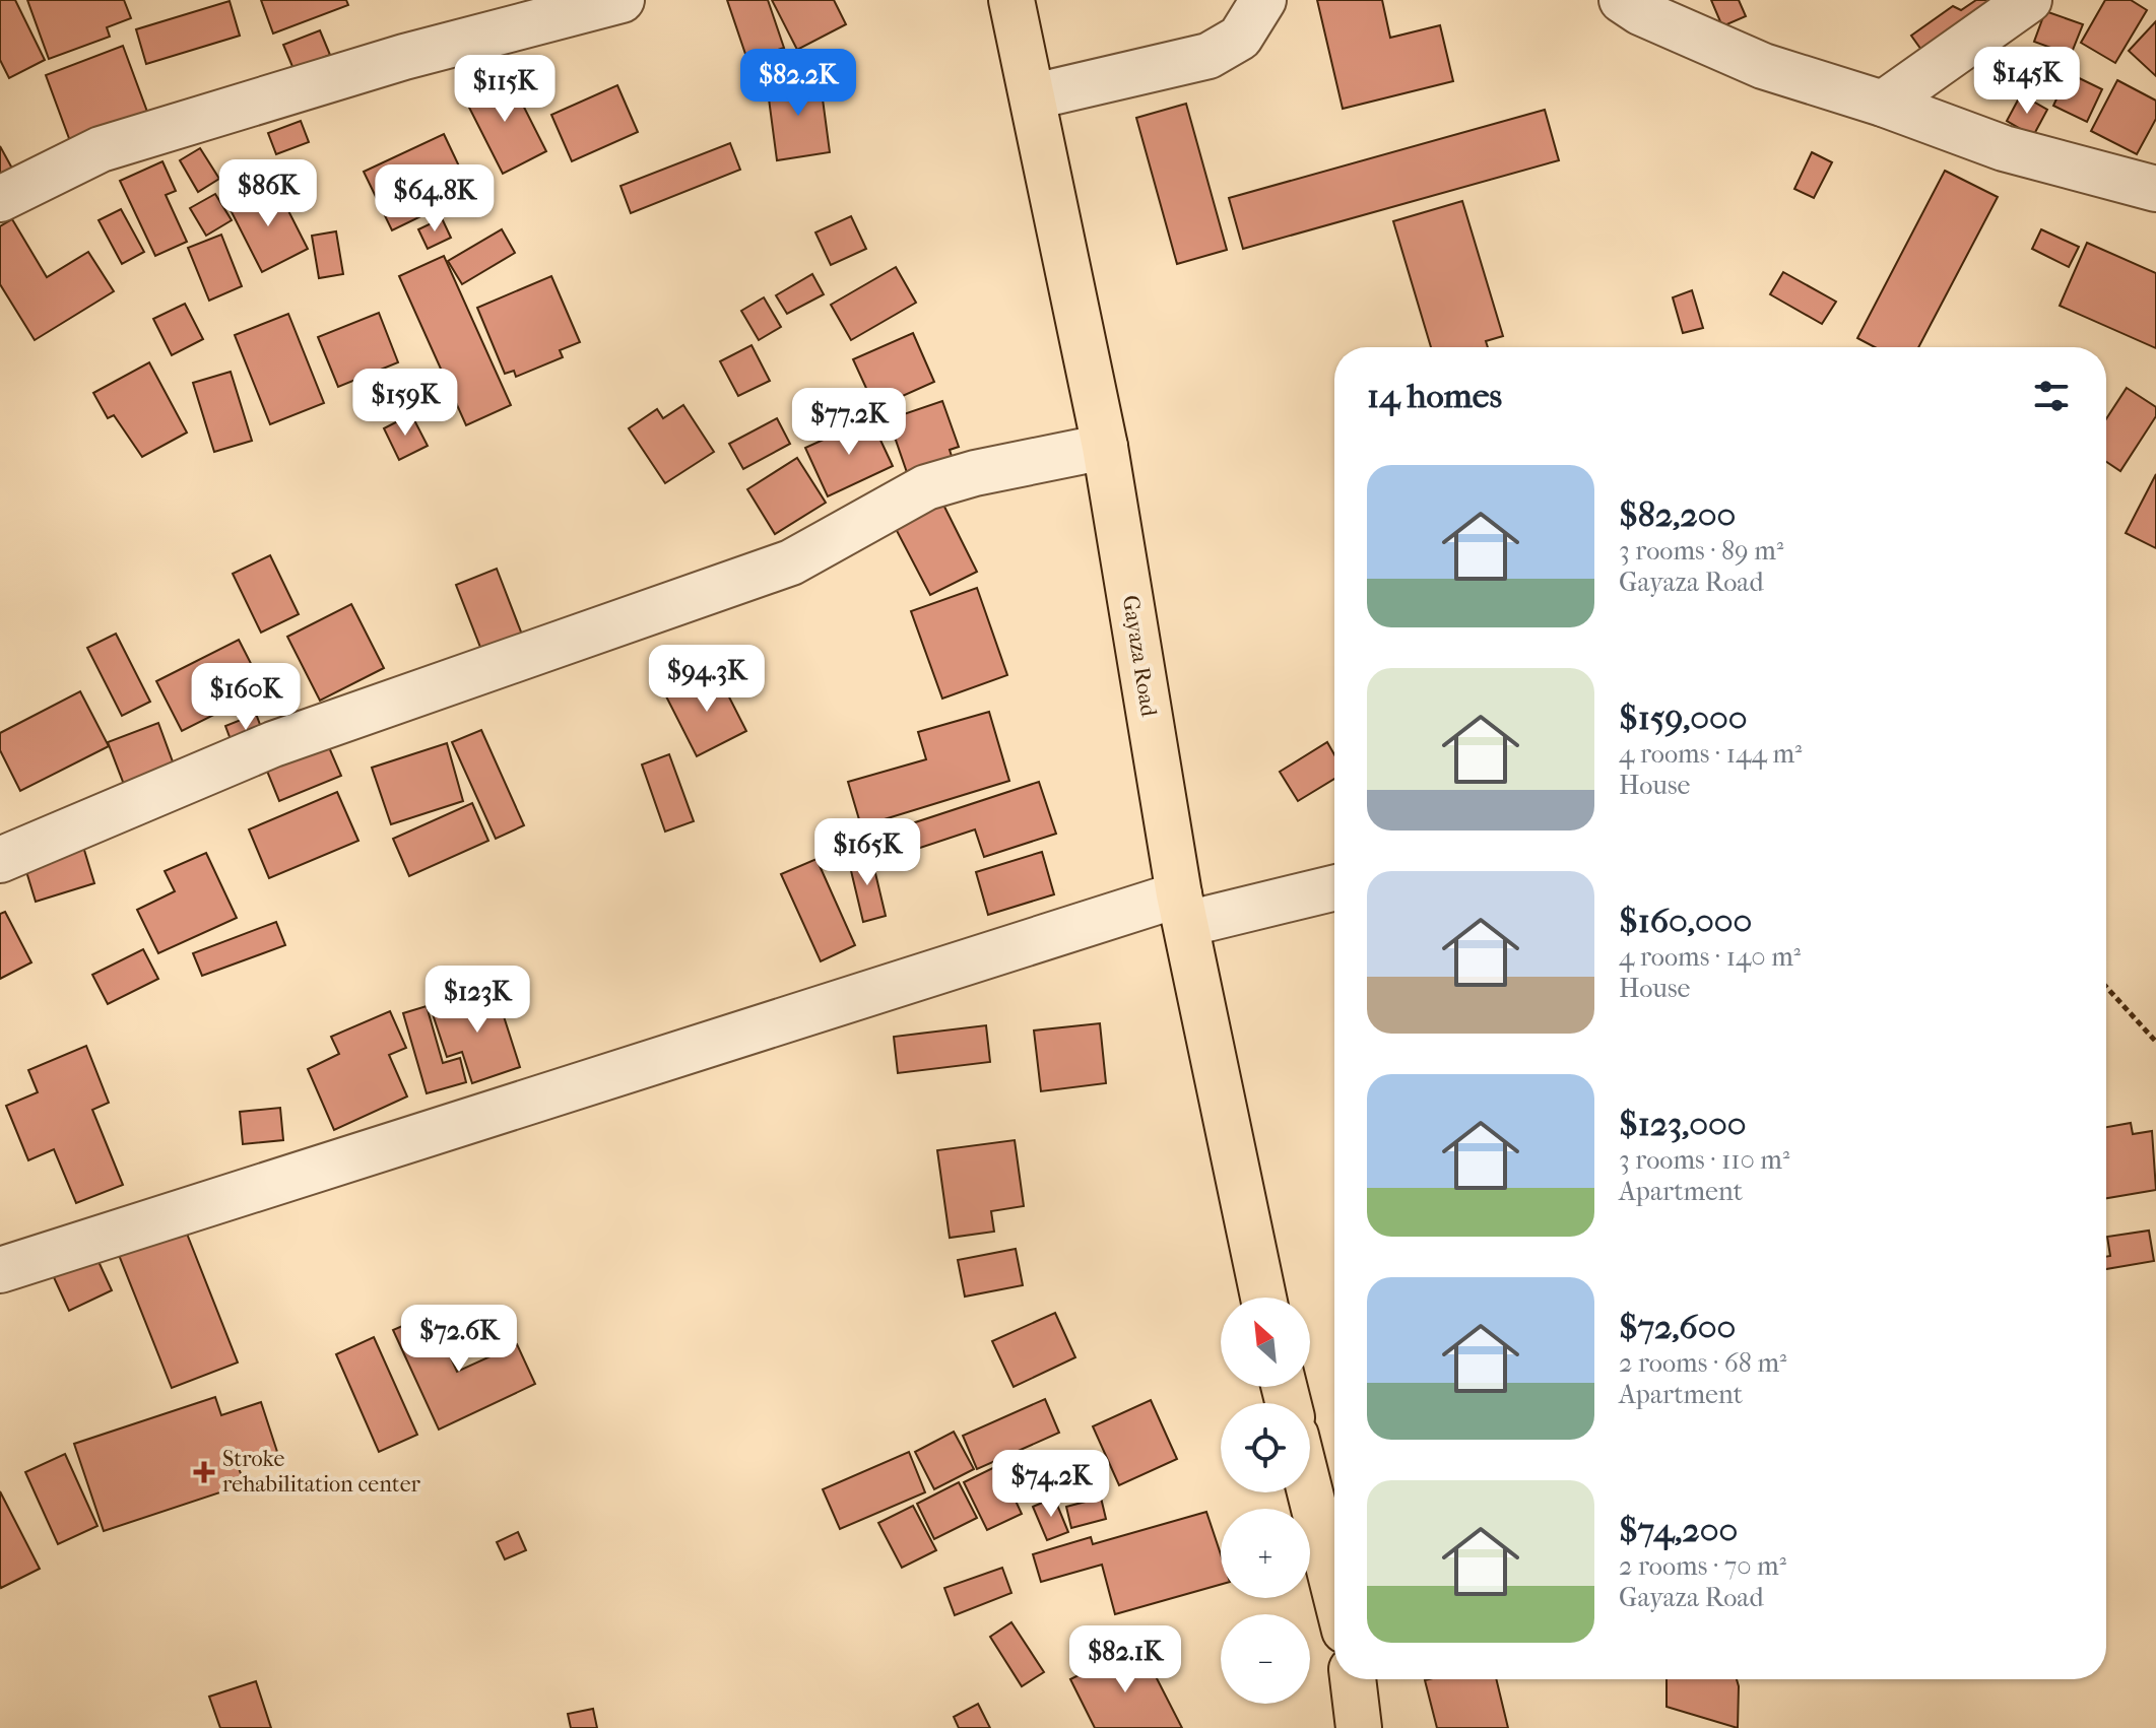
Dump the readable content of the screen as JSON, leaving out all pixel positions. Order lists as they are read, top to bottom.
{
  "streets": {
    "main road": ["Gayaza Road"]
  },
  "places": {
    "health": ["Stroke rehabilitation center"]
  },
  "north": "top left",
  "page": {
    "price": [
      "$145K",
      "$82.2K",
      "$115K",
      "$86K",
      "$64.8K",
      "$159K",
      "$77.2K",
      "$94.3K",
      "$160K",
      "$165K",
      "$123K",
      "$72.6K",
      "$74.2K",
      "$82.1K"
    ],
    "heading": "14 homes",
    "list": [
      {
        "name": "$82,200",
        "note": "3 rooms · 89 m² · Gayaza Road"
      },
      {
        "name": "$159,000",
        "note": "4 rooms · 144 m² · House"
      },
      {
        "name": "$160,000",
        "note": "4 rooms · 140 m² · House"
      },
      {
        "name": "$123,000",
        "note": "3 rooms · 110 m² · Apartment"
      },
      {
        "name": "$72,600",
        "note": "2 rooms · 68 m² · Apartment"
      },
      {
        "name": "$74,200",
        "note": "2 rooms · 70 m² · Gayaza Road"
      }
    ],
    "map_buttons": ["+", "−"]
  }
}
